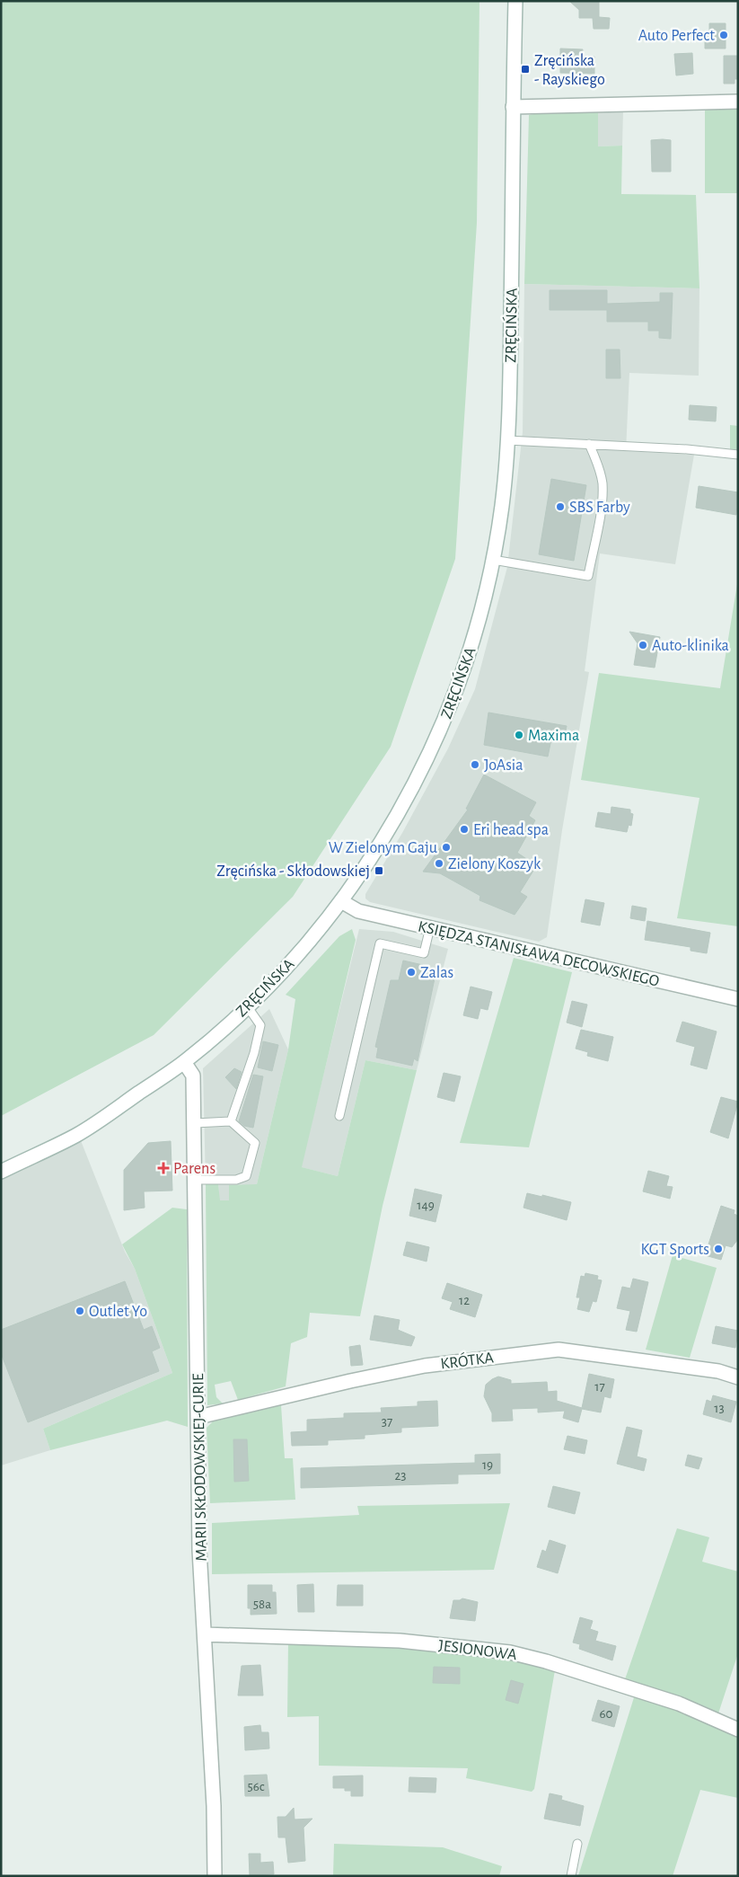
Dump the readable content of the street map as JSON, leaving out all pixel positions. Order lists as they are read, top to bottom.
{
  "streets": {
    "street": [
      "ZRĘCIŃSKA",
      "KSIĘDZA STANISŁAWA DECOWSKIEGO",
      "KRÓTKA",
      "MARII SKŁODOWSKIEJ-CURIE",
      "JESIONOWA"
    ]
  },
  "crossings": [
    ["ZRĘCIŃSKA", "KSIĘDZA STANISŁAWA DECOWSKIEGO"],
    ["ZRĘCIŃSKA", "MARII SKŁODOWSKIEJ-CURIE"],
    ["KRÓTKA", "MARII SKŁODOWSKIEJ-CURIE"],
    ["MARII SKŁODOWSKIEJ-CURIE", "JESIONOWA"]
  ],
  "places": {
    "other": [
      "Auto Perfect",
      "SBS Farby",
      "Auto-klinika",
      "Maxima",
      "JoAsia",
      "Eri head spa",
      "W Zielonym Gaju",
      "Zielony Koszyk",
      "Zalas",
      "KGT Sports",
      "Outlet Yo"
    ],
    "transit": ["Zręcińska - Rayskiego", "Zręcińska - Skłodowskiej"],
    "health": ["Parens"]
  },
  "house_numbers": [
    "149",
    "12",
    "17",
    "13",
    "37",
    "19",
    "23",
    "58a",
    "60",
    "56c"
  ]
}
